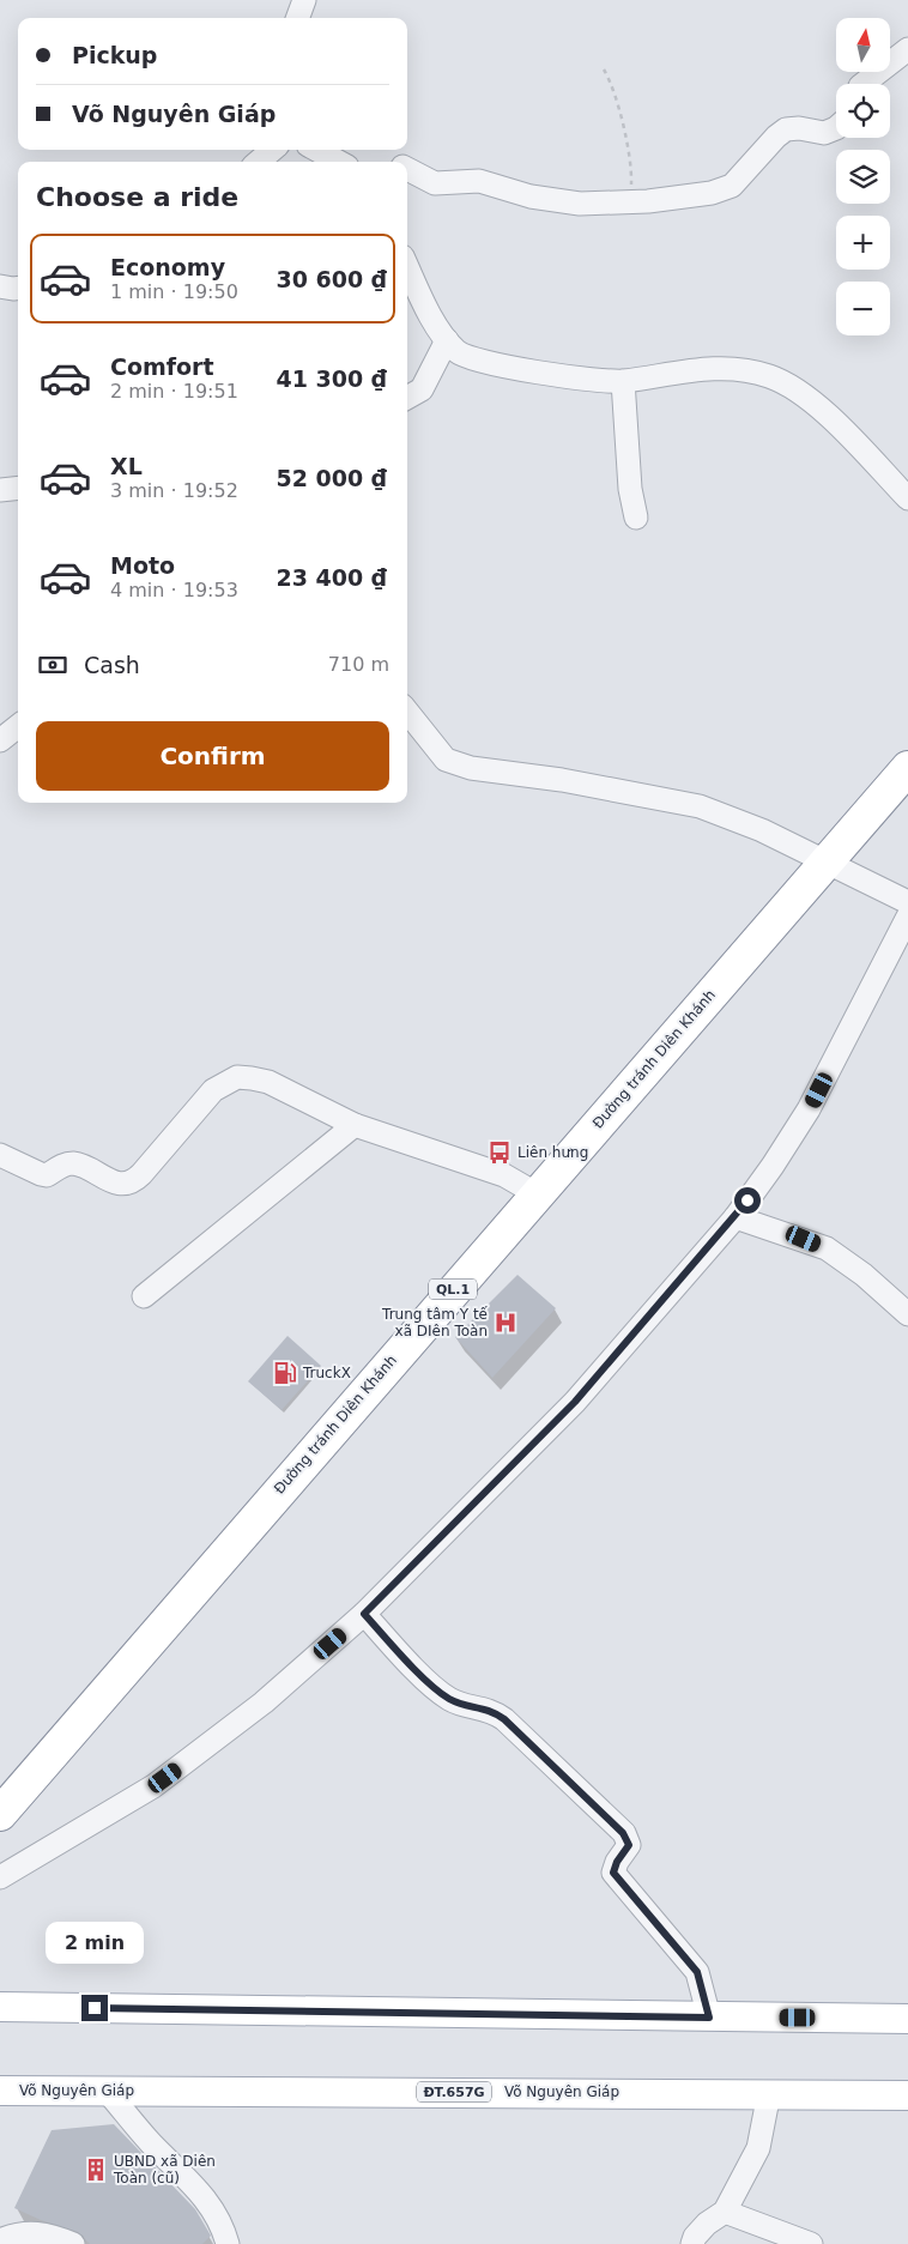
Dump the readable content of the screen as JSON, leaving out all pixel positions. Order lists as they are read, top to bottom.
{
  "streets": {
    "highway": ["Đường tránh Diên Khánh", "QL.1"],
    "main road": ["Võ Nguyên Giáp", "ĐT.657G"]
  },
  "places": {
    "bus stop": ["Liên hưng"],
    "hospital": ["Trung tâm Y tế xã DIên Toàn"],
    "fuel station": ["TruckX"],
    "building": ["UBND xã Diên Toàn (cũ)"]
  },
  "north": "top",
  "page": {
    "map_buttons": ["+", "−"],
    "banner": ["Pickup", "Võ Nguyên Giáp"],
    "heading": "Choose a ride",
    "list": [
      {
        "name": "Economy",
        "note": "1 min · 19:50",
        "value": "30 600 ₫"
      },
      {
        "name": "Comfort",
        "note": "2 min · 19:51",
        "value": "41 300 ₫"
      },
      {
        "name": "XL",
        "note": "3 min · 19:52",
        "value": "52 000 ₫"
      },
      {
        "name": "Moto",
        "note": "4 min · 19:53",
        "value": "23 400 ₫"
      }
    ],
    "pay": ["Cash", "710 m"],
    "buttons": "Confirm",
    "bubble": "2 min"
  }
}
